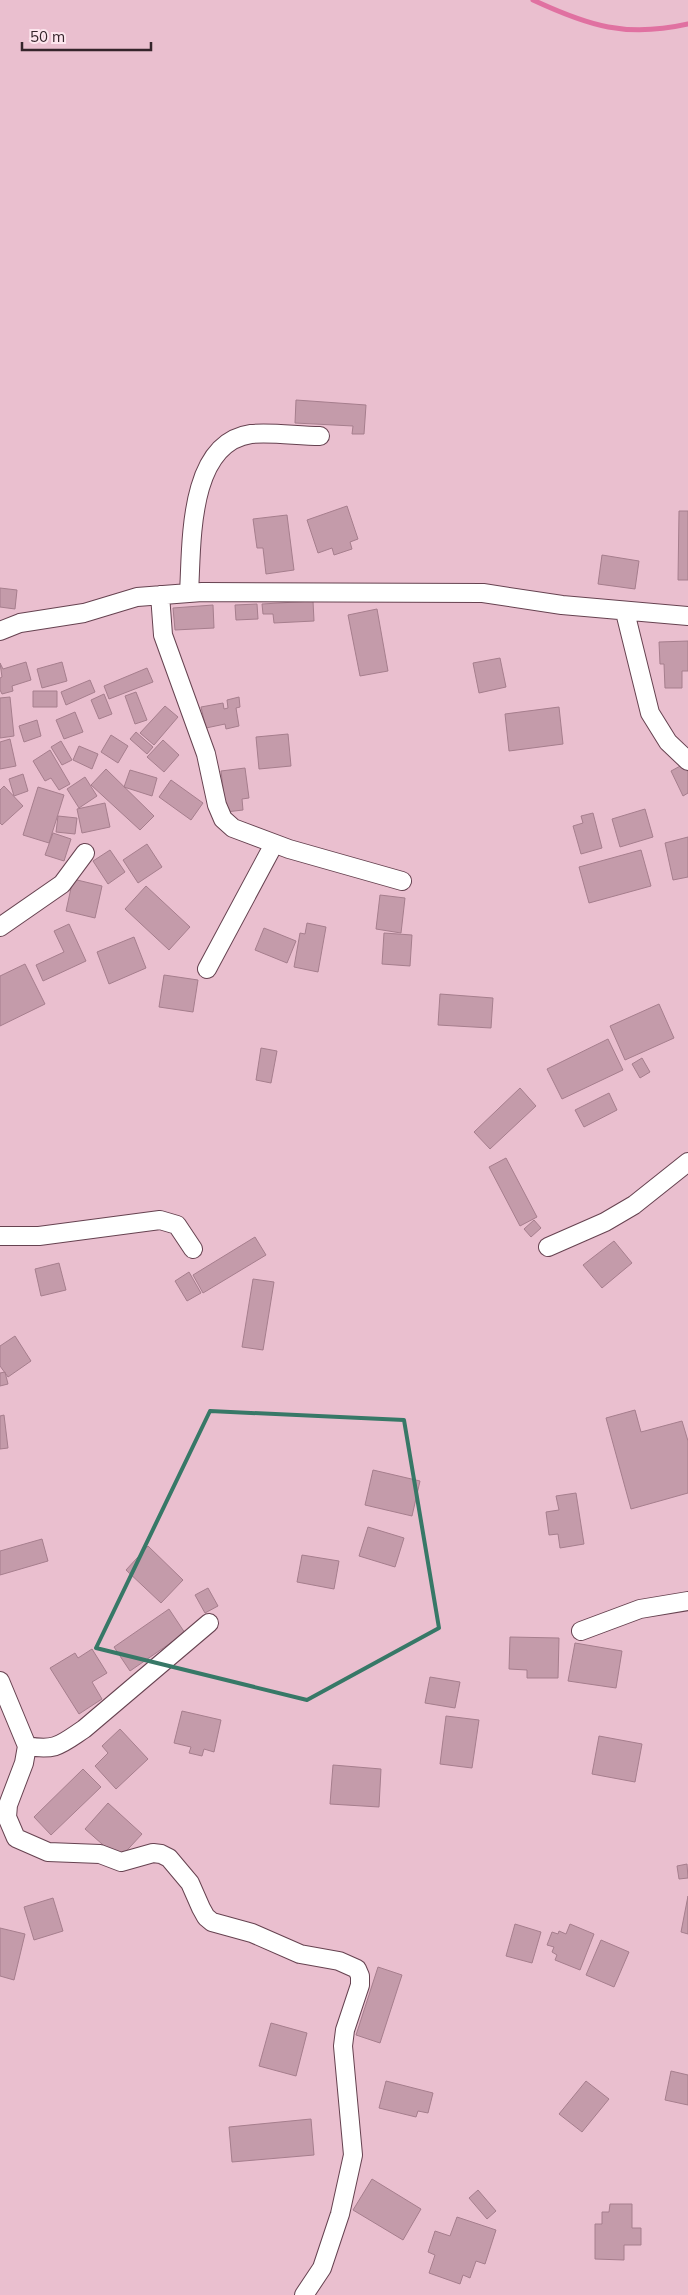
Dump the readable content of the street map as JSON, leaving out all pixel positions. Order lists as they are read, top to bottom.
{
  "scale_bar": "50 m"
}
